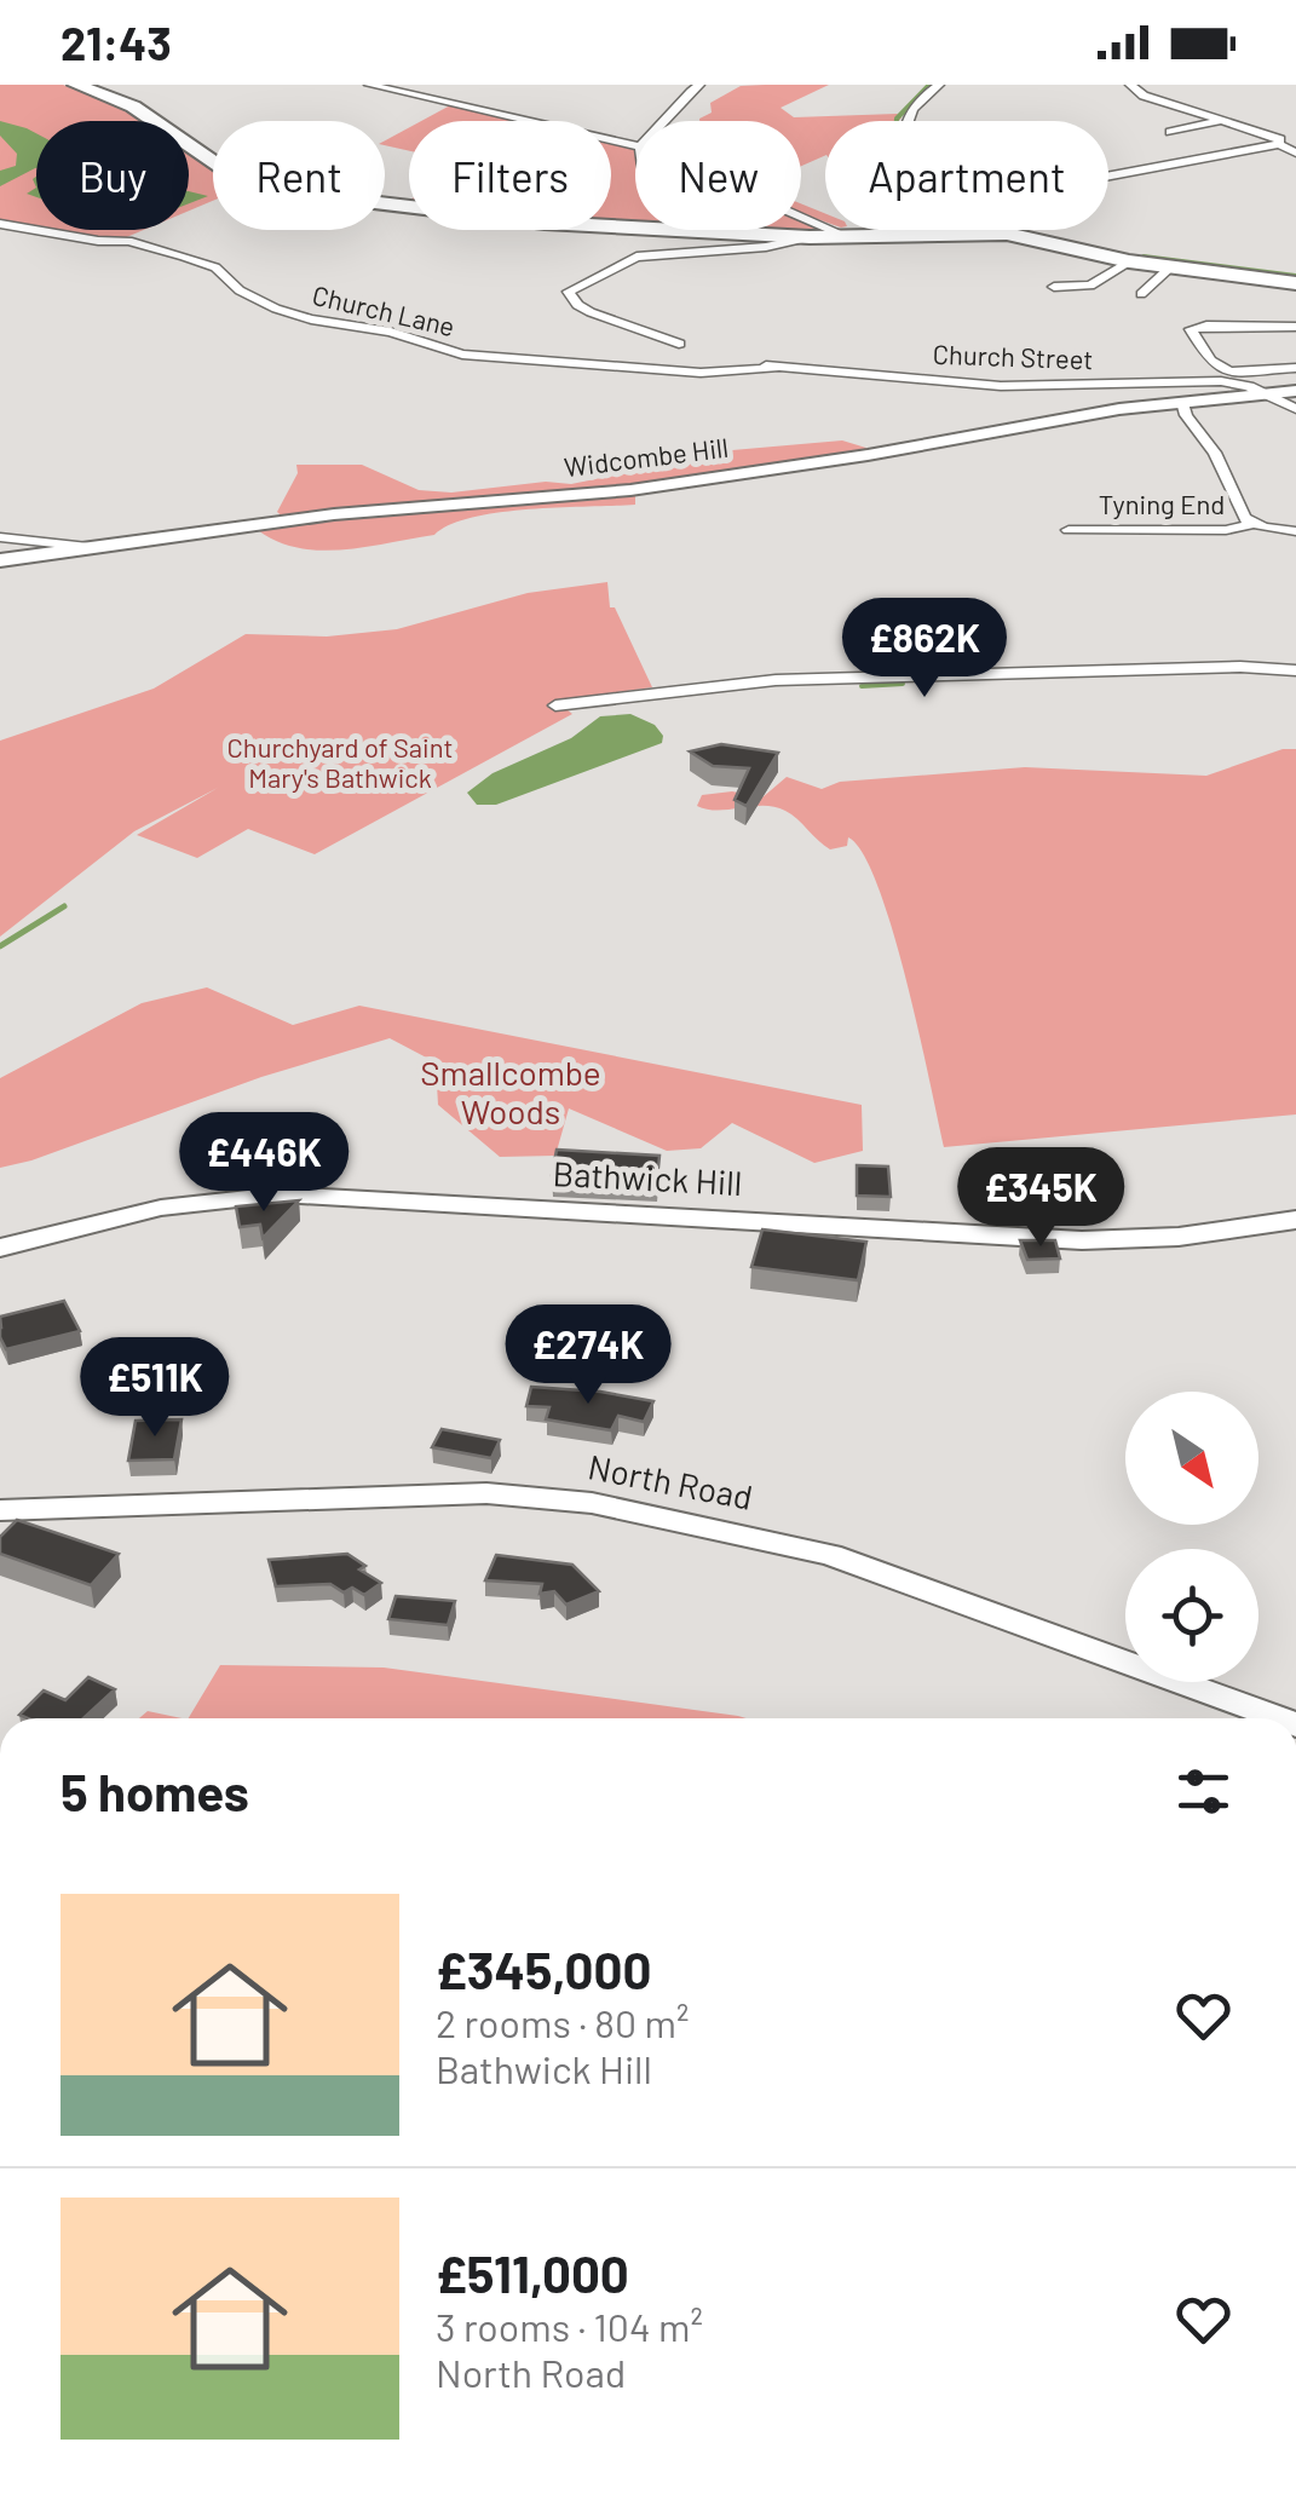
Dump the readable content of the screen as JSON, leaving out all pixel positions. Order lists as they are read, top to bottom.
{
  "streets": {
    "street": [
      "Church Lane",
      "Church Street",
      "Widcombe Hill",
      "Tyning End",
      "Bathwick Hill",
      "North Road"
    ]
  },
  "crossings": [
    ["Church Lane", "Church Street"],
    ["Church Street", "Widcombe Hill"],
    ["Widcombe Hill", "Tyning End"]
  ],
  "parks": ["Churchyard of Saint Mary's Bathwick", "Smallcombe Woods"],
  "north": "bottom right",
  "page": {
    "status": "21:43",
    "chip": [
      "Buy",
      "Rent",
      "Filters",
      "New",
      "Apartment"
    ],
    "price": [
      "£862K",
      "£446K",
      "£345K",
      "£274K",
      "£511K"
    ],
    "heading": "5 homes",
    "list": [
      {
        "name": "£345,000",
        "note": "2 rooms · 80 m² · Bathwick Hill"
      },
      {
        "name": "£511,000",
        "note": "3 rooms · 104 m² · North Road"
      }
    ]
  }
}
